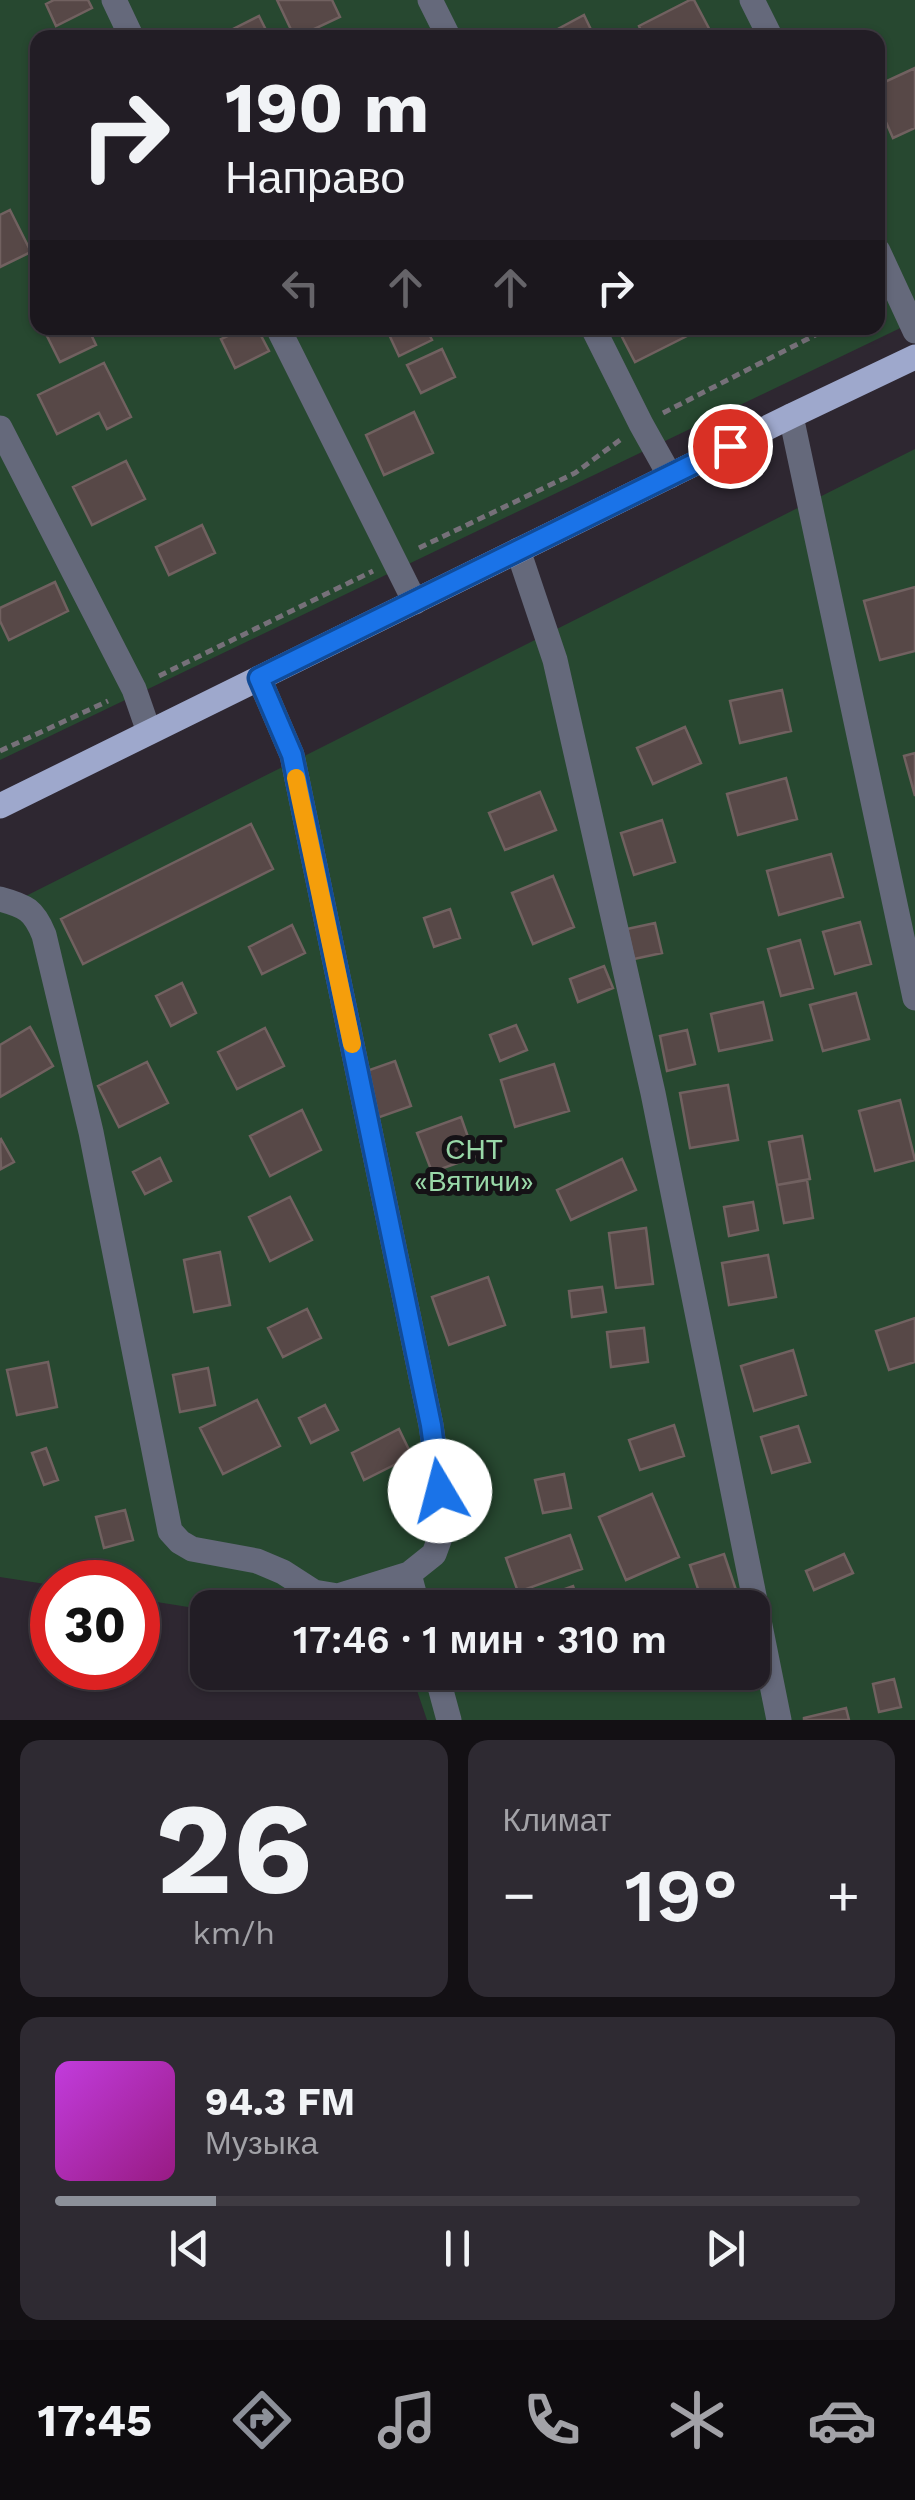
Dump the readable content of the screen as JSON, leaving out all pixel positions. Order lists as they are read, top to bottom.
{
  "parks": ["СНТ «Вятичи»"],
  "page": {
    "turn": ["190 m", "Направо"],
    "limit": "30",
    "trip": "17:46 · 1 мин · 310 m",
    "tile": [
      ["26", "km/h"],
      "Климат"
    ],
    "heat": ["−", "19°", "+"],
    "song": ["94.3 FM", "Музыка"],
    "tabs": "17:45"
  }
}
